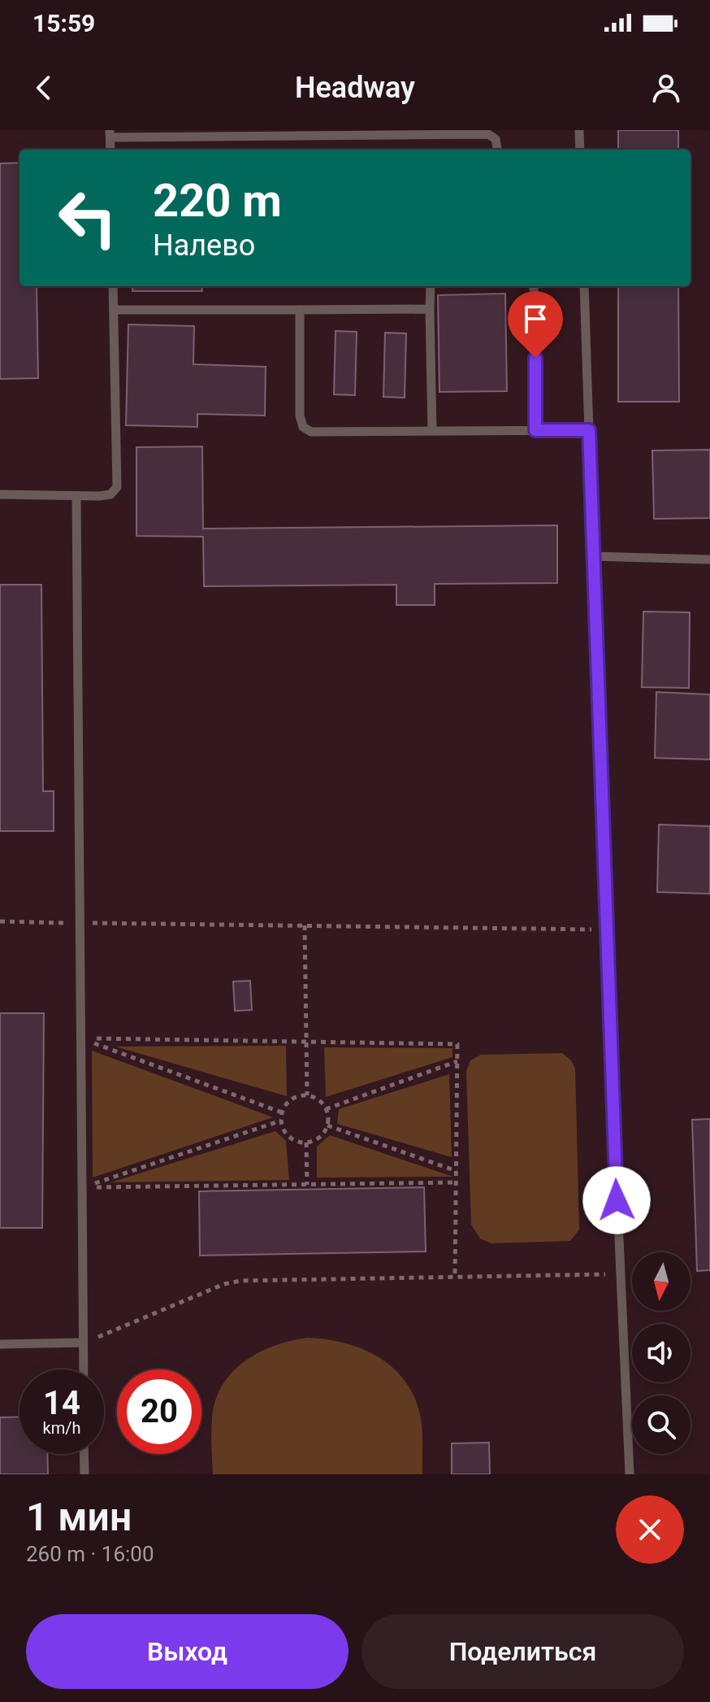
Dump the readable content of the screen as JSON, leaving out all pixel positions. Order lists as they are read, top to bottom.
{
  "north": "bottom",
  "page": {
    "status": "15:59",
    "header": "Headway",
    "turn": ["220 m", "Налево"],
    "speed": "14 km/h",
    "limit": "20",
    "heading": ["1 мин", "260 m · 16:00"],
    "buttons": ["Выход", "Поделиться"]
  }
}
